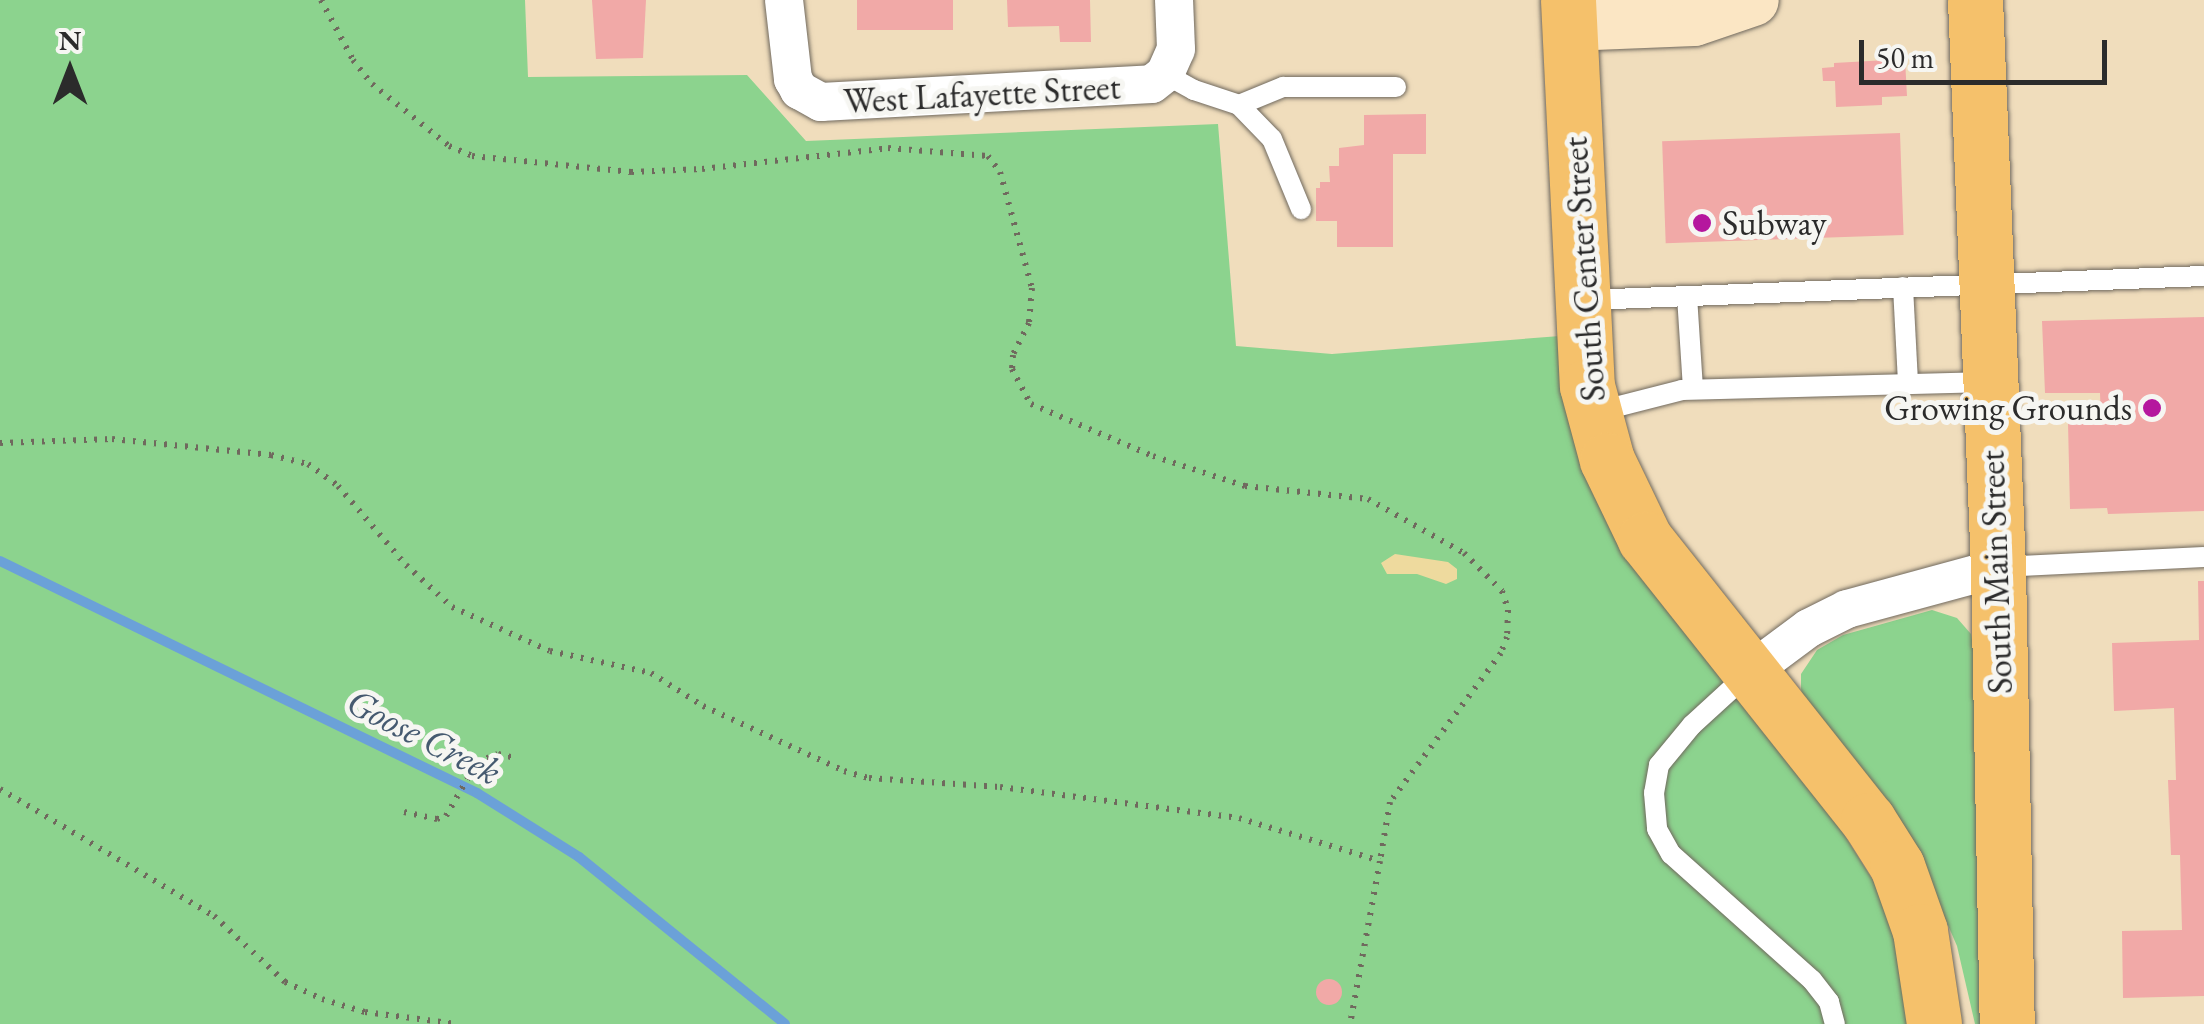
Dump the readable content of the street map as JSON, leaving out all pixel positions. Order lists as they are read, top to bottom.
{
  "streets": {
    "main road": ["South Center Street", "South Main Street"],
    "street": ["West Lafayette Street"]
  },
  "water": ["Goose Creek"],
  "places": ["Subway", "Growing Grounds"],
  "scale_bar": "50 m",
  "north": "top"
}
